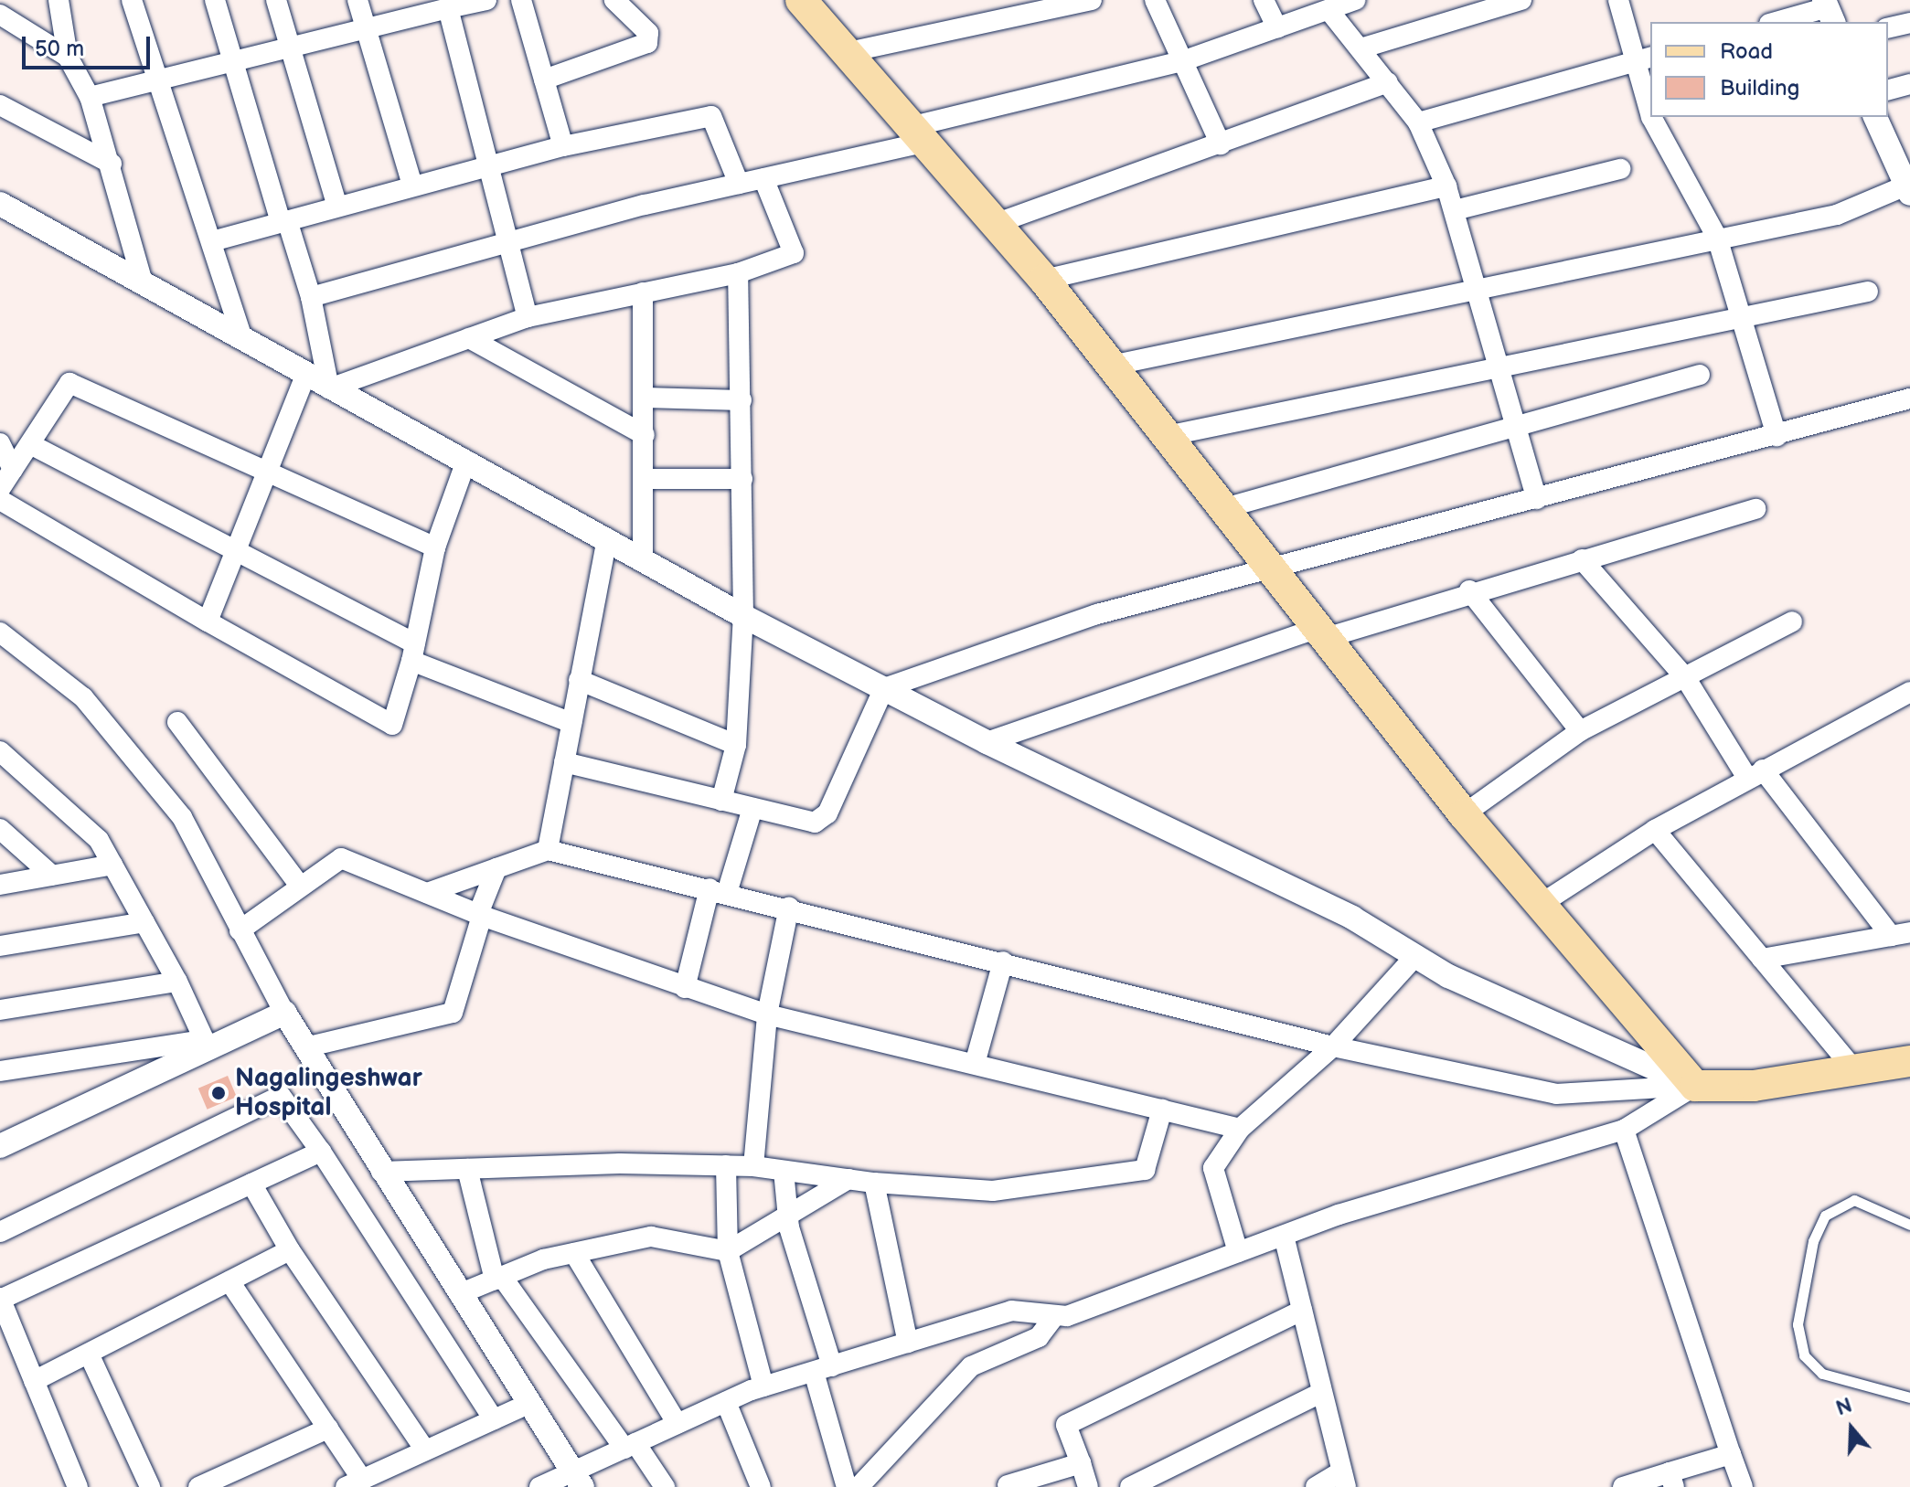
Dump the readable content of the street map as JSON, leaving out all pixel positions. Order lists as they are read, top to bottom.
{
  "places": ["Nagalingeshwar Hospital"],
  "legend": ["Road", "Building"],
  "scale_bar": "50 m",
  "north": "top"
}
